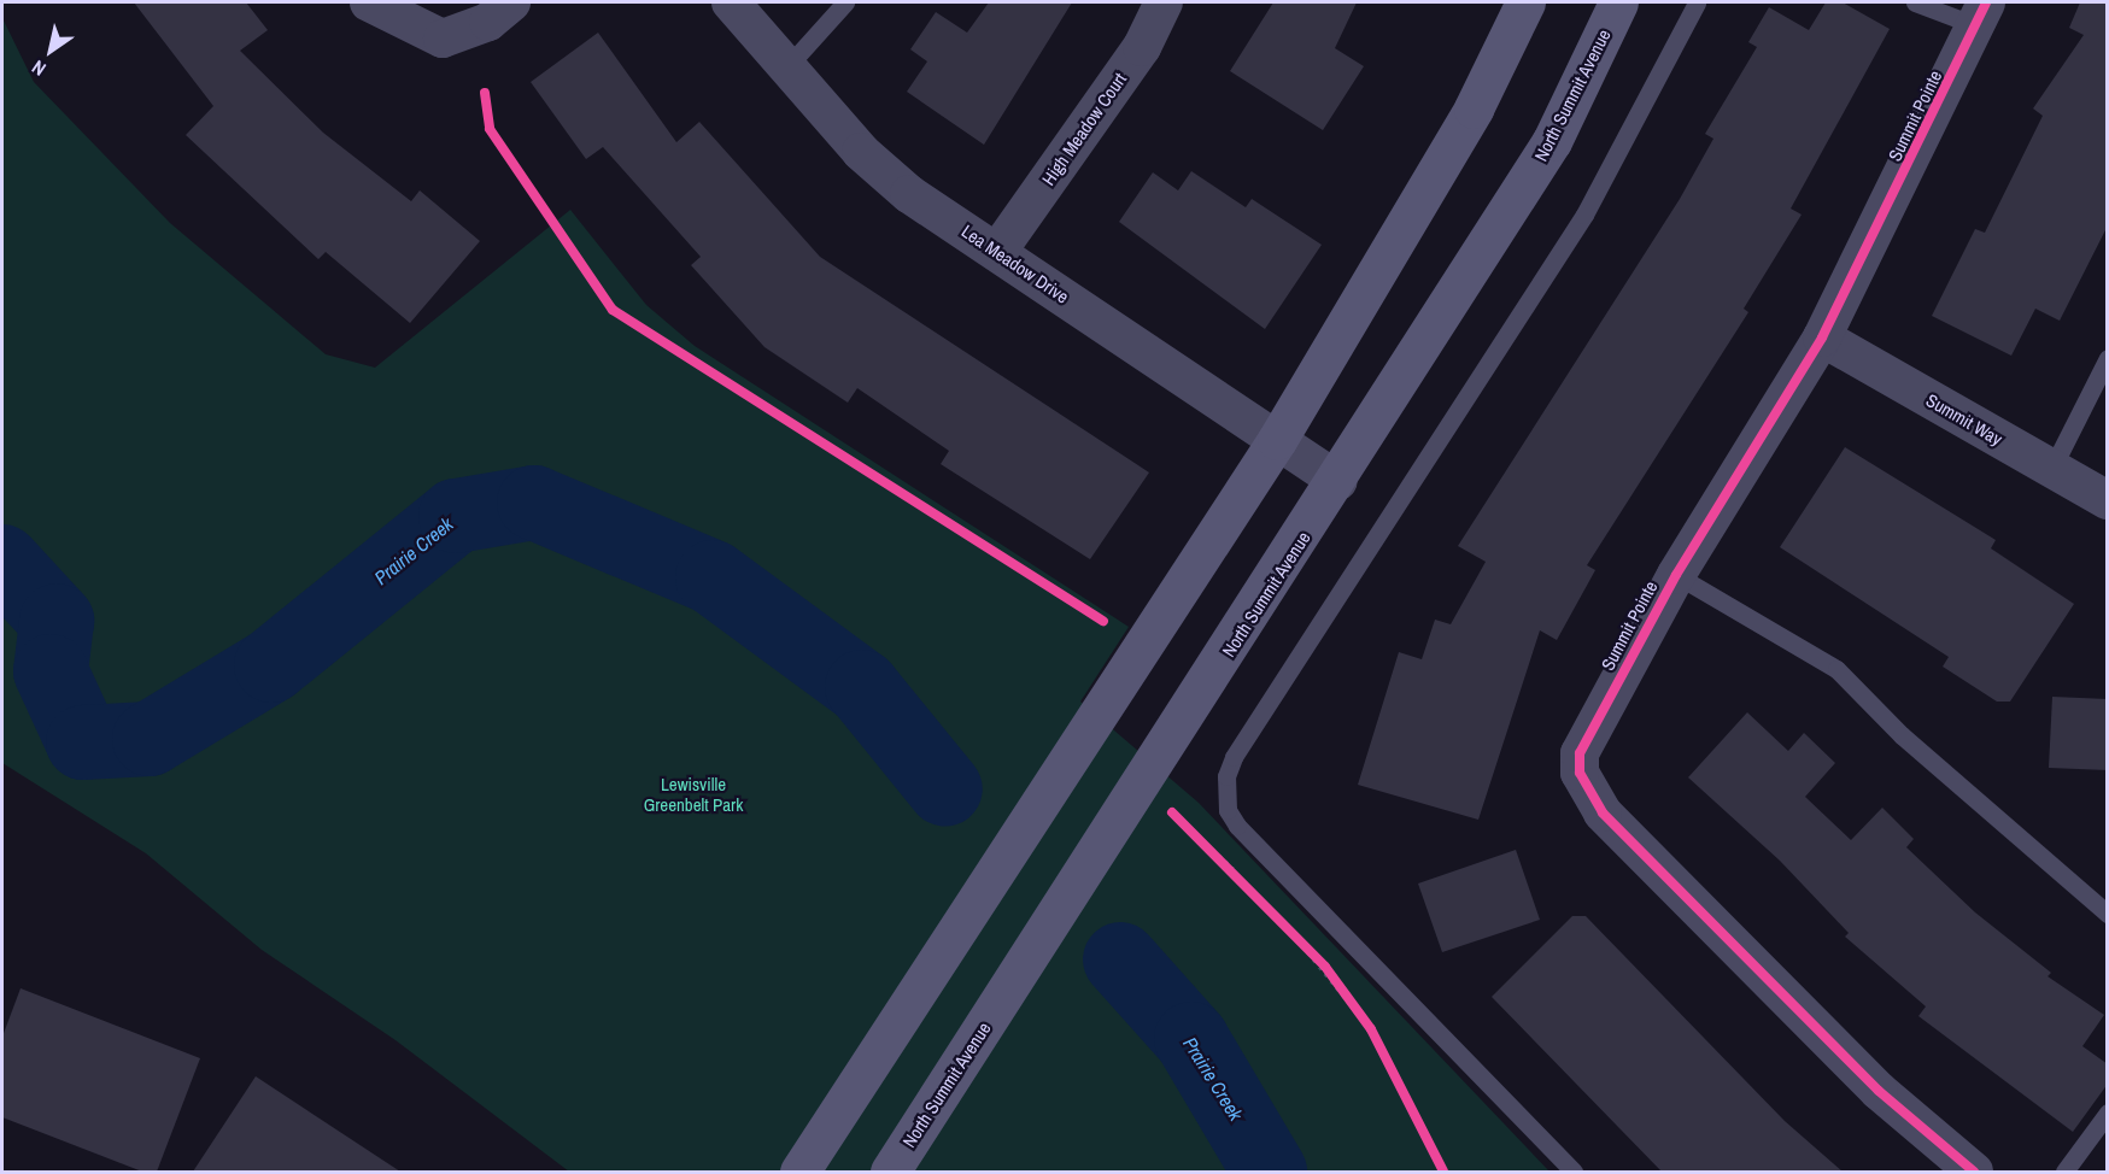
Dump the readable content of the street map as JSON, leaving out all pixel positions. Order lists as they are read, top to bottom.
{
  "streets": {
    "main road": ["North Summit Avenue"],
    "street": [
      "Summit Pointe",
      "High Meadow Court",
      "Lea Meadow Drive",
      "Summit Way"
    ]
  },
  "crossings": [
    ["North Summit Avenue", "Lea Meadow Drive"],
    ["Summit Pointe", "Summit Way"],
    ["High Meadow Court", "Lea Meadow Drive"]
  ],
  "water": ["Prairie Creek"],
  "parks": ["Lewisville Greenbelt Park"],
  "north": "bottom left"
}
